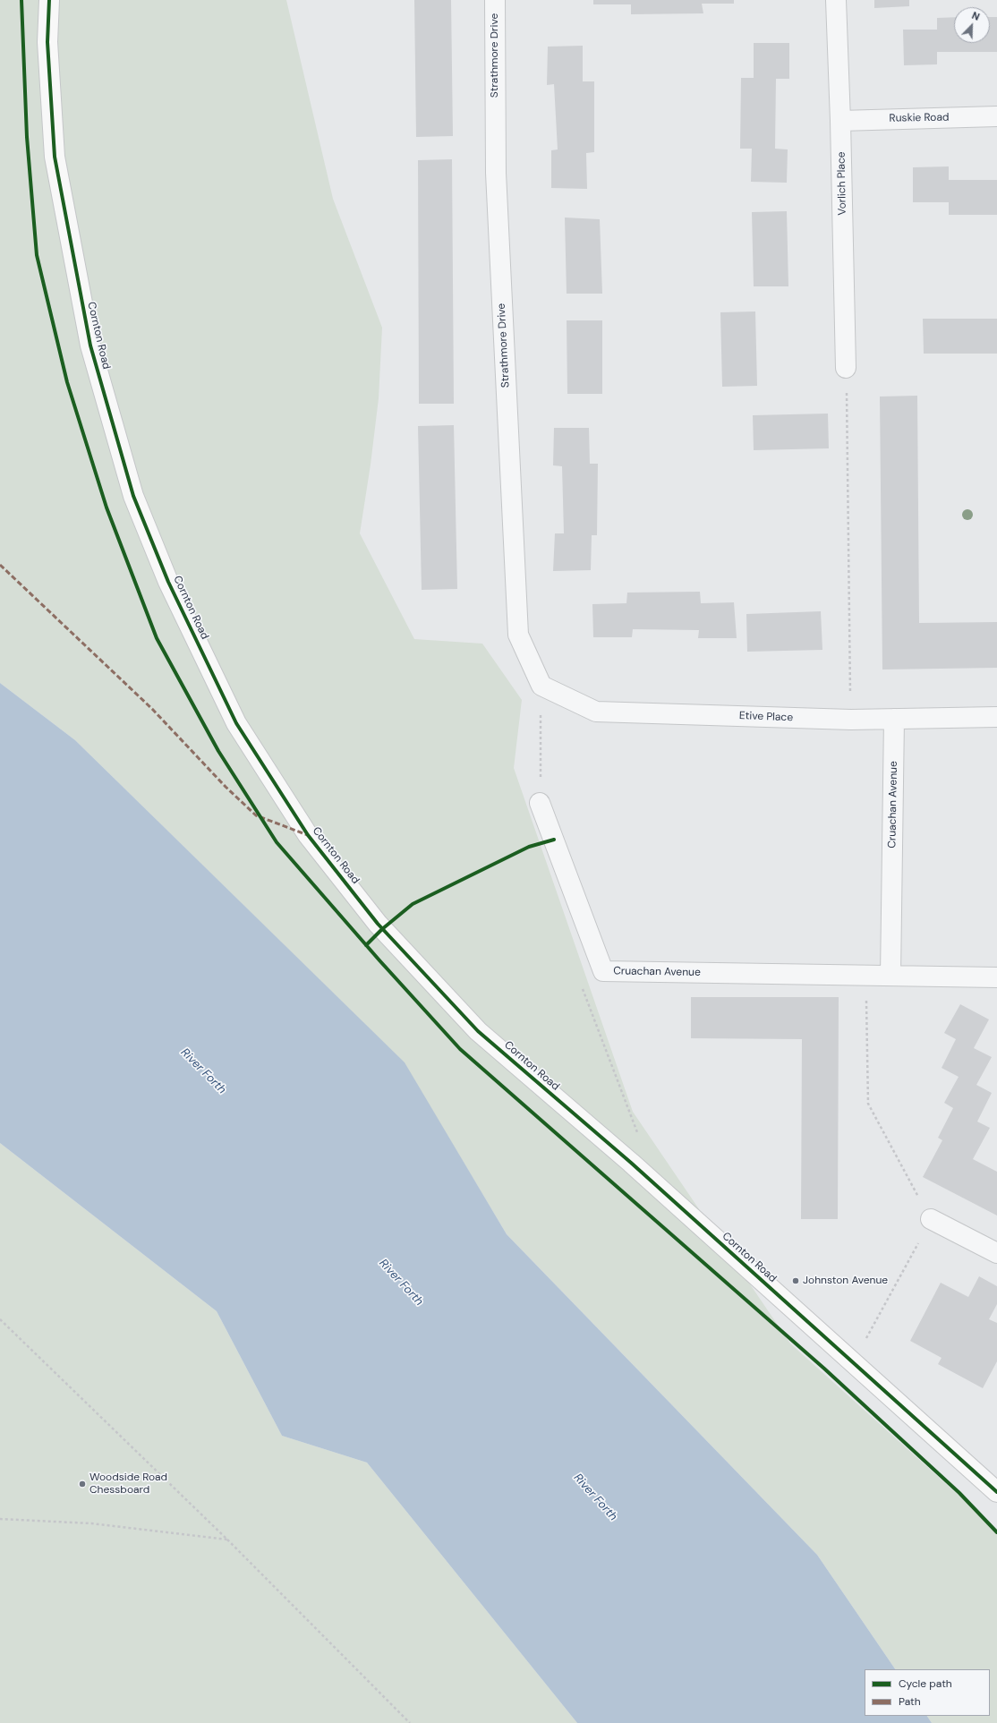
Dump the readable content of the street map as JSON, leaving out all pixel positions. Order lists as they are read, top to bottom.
{
  "streets": {
    "main road": ["Cornton Road"],
    "street": [
      "Strathmore Drive",
      "Ruskie Road",
      "Vorlich Place",
      "Etive Place",
      "Cruachan Avenue"
    ]
  },
  "crossings": [
    ["Strathmore Drive", "Etive Place"],
    ["Ruskie Road", "Vorlich Place"],
    ["Etive Place", "Cruachan Avenue"]
  ],
  "water": ["River Forth"],
  "places": ["Johnston Avenue", "Woodside Road Chessboard"],
  "legend": ["Cycle path", "Path"],
  "north": "top right"
}
